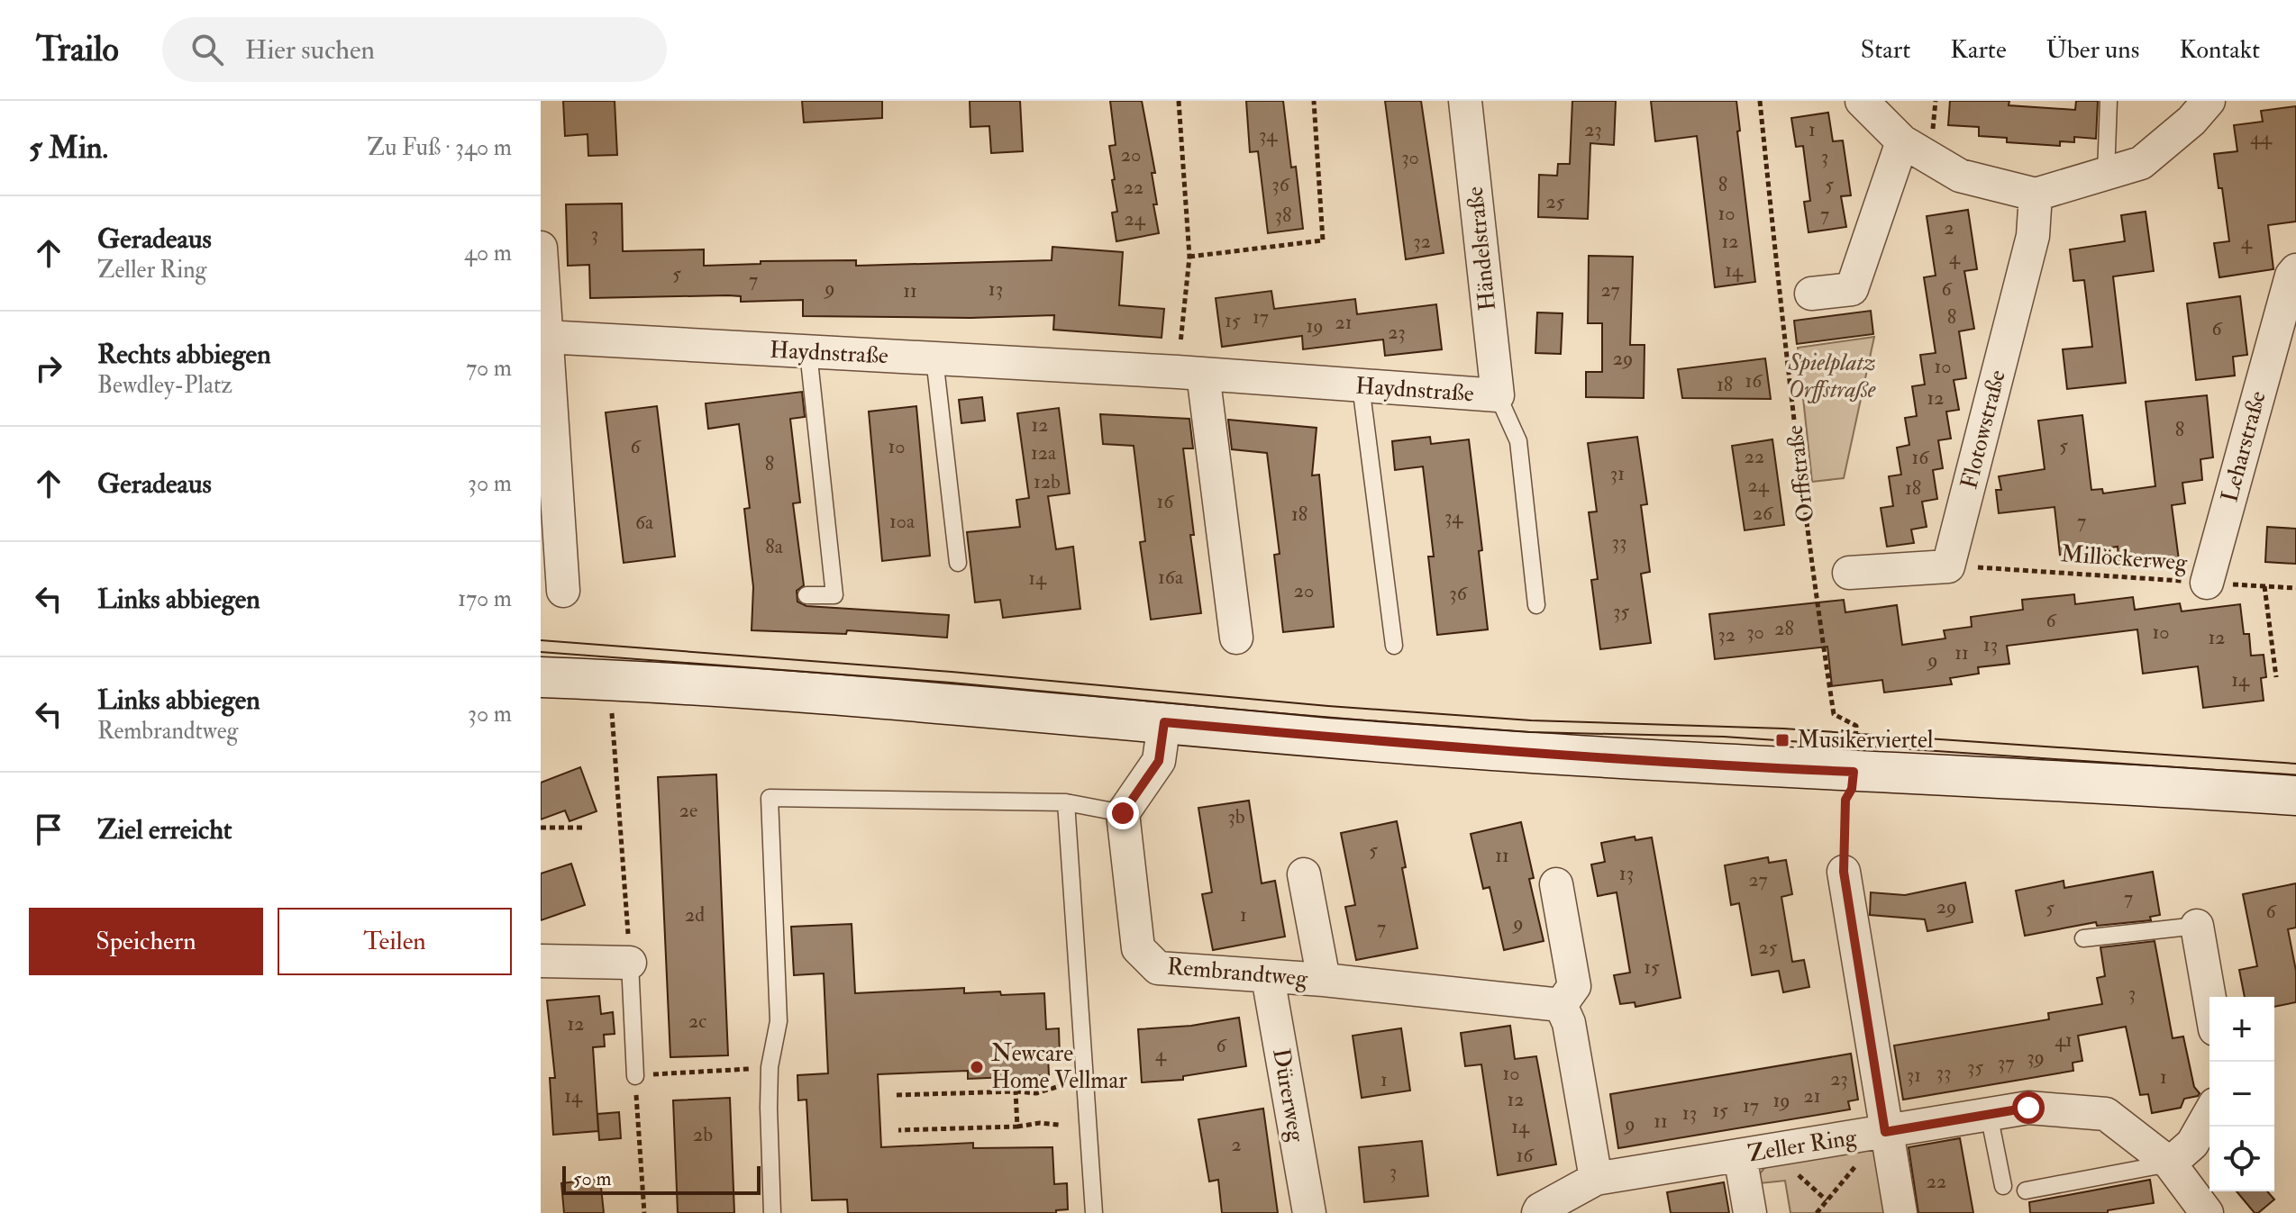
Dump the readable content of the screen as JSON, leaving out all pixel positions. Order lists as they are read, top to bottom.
{
  "streets": {
    "street": [
      "Händelstraße",
      "Haydnstraße",
      "Flotowstraße",
      "Leharstraße",
      "Rembrandtweg",
      "Dürerweg",
      "Zeller Ring"
    ],
    "path": ["Orffstraße", "Millöckerweg"]
  },
  "crossings": [
    ["Händelstraße", "Haydnstraße"],
    ["Flotowstraße", "Millöckerweg"],
    ["Leharstraße", "Millöckerweg"],
    ["Rembrandtweg", "Dürerweg"]
  ],
  "parks": ["Spielplatz Orffstraße"],
  "places": {
    "transit": ["Musikerviertel"],
    "other": ["Newcare Home Vellmar"]
  },
  "house_numbers": [
    "23",
    "1",
    "34",
    "44",
    "20",
    "3",
    "30",
    "36",
    "8",
    "5",
    "22",
    "25",
    "10",
    "7",
    "38",
    "24",
    "2",
    "3",
    "32",
    "12",
    "4",
    "4",
    "14",
    "5",
    "7",
    "9",
    "13",
    "6",
    "27",
    "11",
    "17",
    "8",
    "15",
    "21",
    "19",
    "6",
    "23",
    "29",
    "10",
    "16",
    "18",
    "12",
    "12",
    "8",
    "5",
    "6",
    "10",
    "12a",
    "22",
    "16",
    "8",
    "31",
    "12b",
    "24",
    "18",
    "16",
    "26",
    "18",
    "34",
    "10a",
    "7",
    "6a",
    "33",
    "8a",
    "16a",
    "14",
    "20",
    "36",
    "35",
    "6",
    "28",
    "30",
    "10",
    "32",
    "12",
    "13",
    "11",
    "9",
    "14",
    "2e",
    "3b",
    "5",
    "11",
    "13",
    "27",
    "7",
    "29",
    "5",
    "6",
    "2d",
    "1",
    "9",
    "7",
    "25",
    "15",
    "3",
    "2c",
    "12",
    "41",
    "6",
    "4",
    "39",
    "37",
    "35",
    "33",
    "10",
    "31",
    "1",
    "23",
    "1",
    "14",
    "21",
    "12",
    "19",
    "17",
    "15",
    "13",
    "11",
    "9",
    "14",
    "2b",
    "2",
    "16",
    "3",
    "22"
  ],
  "scale_bar": "50 m",
  "page": {
    "header": "Trailo",
    "search": "Hier suchen",
    "nav": [
      "Start",
      "Karte",
      "Über uns",
      "Kontakt"
    ],
    "heading": ["5 Min.", "Zu Fuß · 340 m"],
    "list": [
      ["Geradeaus", "Zeller Ring", "40 m"],
      ["Rechts abbiegen", "Bewdley-Platz", "70 m"],
      ["Geradeaus", "30 m"],
      ["Links abbiegen", "170 m"],
      ["Links abbiegen", "Rembrandtweg", "30 m"],
      "Ziel erreicht"
    ],
    "buttons": ["Speichern", "Teilen"],
    "map_buttons": ["+", "−"],
    "scale": "50 m"
  }
}
